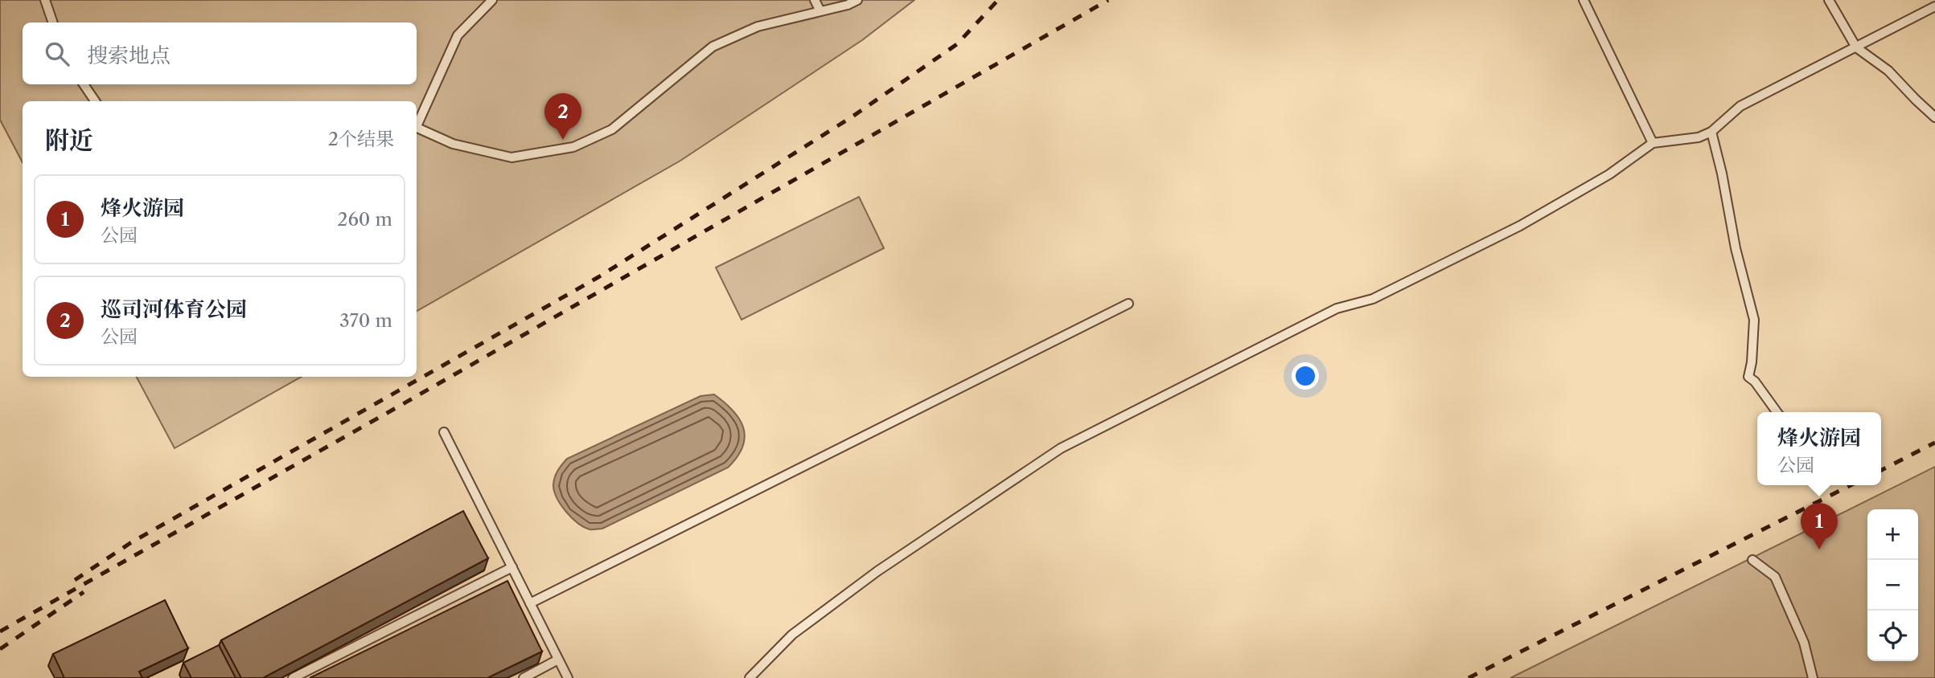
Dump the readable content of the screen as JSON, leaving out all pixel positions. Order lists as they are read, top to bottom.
{
  "page": {
    "search": "搜索地点",
    "pins": ["2", "1"],
    "heading": ["附近", "2个结果"],
    "list": [
      {
        "mark": "1",
        "name": "烽火游园",
        "note": "公园",
        "value": "260 m"
      },
      {
        "mark": "2",
        "name": "巡司河体育公园",
        "note": "公园",
        "value": "370 m"
      }
    ],
    "popup": ["烽火游园", "公园"],
    "map_buttons": ["+", "−"]
  }
}
